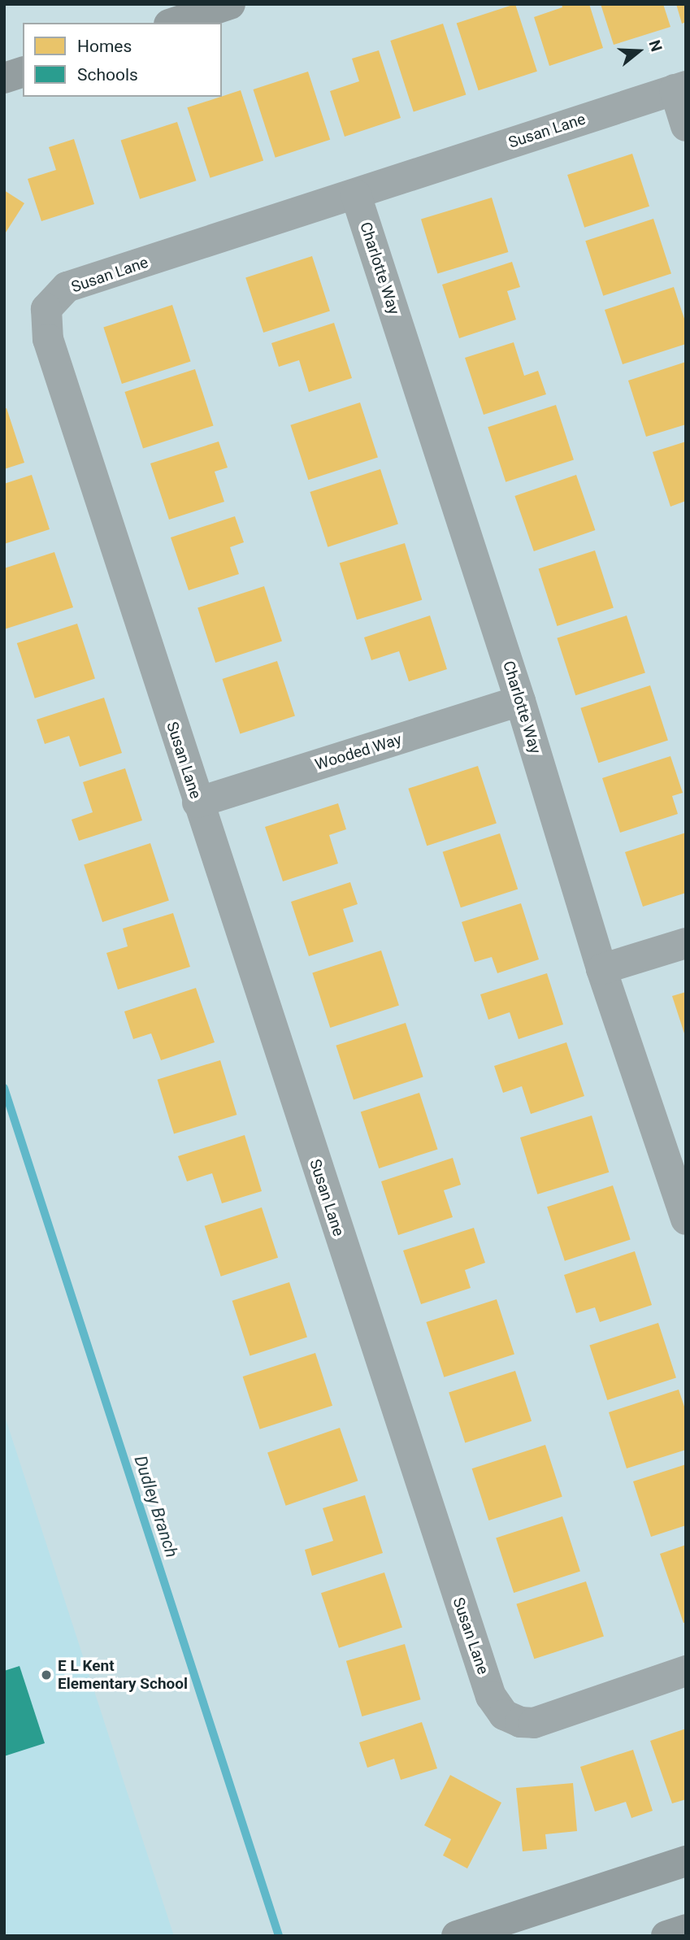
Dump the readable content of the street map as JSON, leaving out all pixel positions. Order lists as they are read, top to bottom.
{
  "streets": {
    "street": ["Susan Lane", "Charlotte Way", "Wooded Way"]
  },
  "crossings": [
    ["Susan Lane", "Charlotte Way"],
    ["Susan Lane", "Wooded Way"],
    ["Charlotte Way", "Wooded Way"]
  ],
  "water": ["Dudley Branch"],
  "places": ["E L Kent Elementary School"],
  "legend": ["Homes", "Schools"],
  "north": "right"
}
